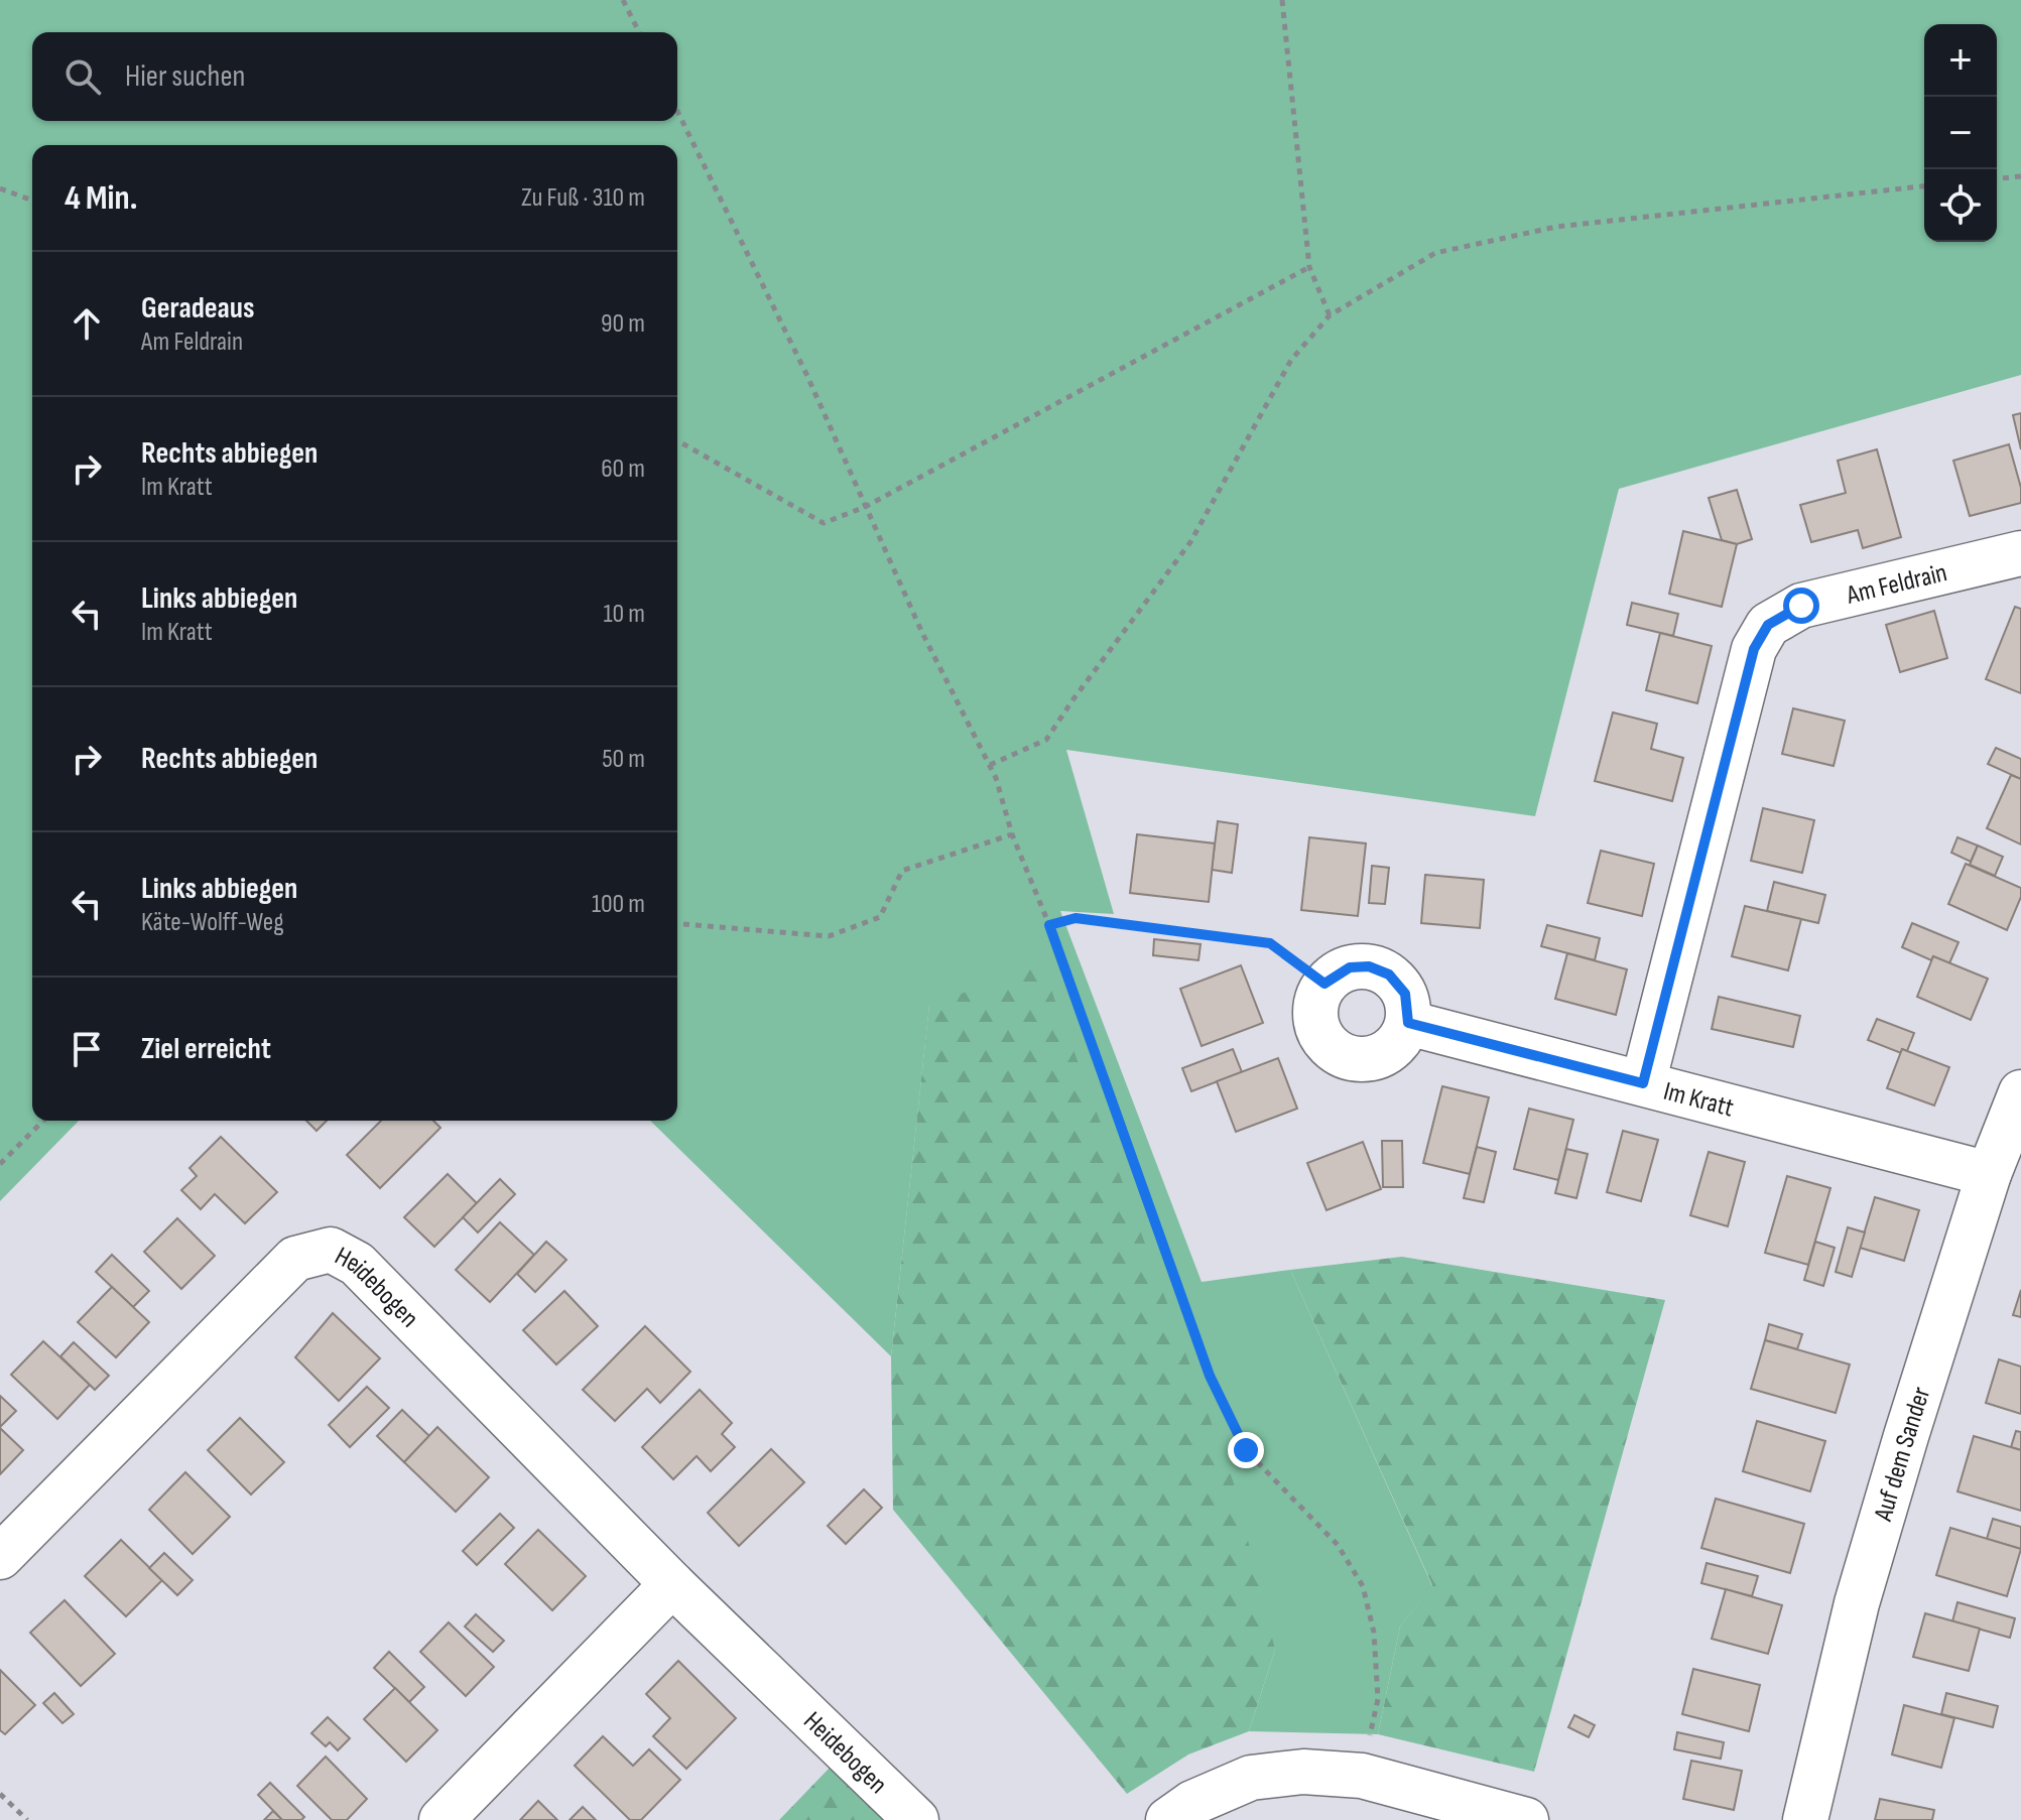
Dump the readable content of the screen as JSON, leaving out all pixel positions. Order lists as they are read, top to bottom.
{
  "streets": {
    "street": [
      "Am Feldrain",
      "Im Kratt",
      "Heidebogen",
      "Auf dem Sander"
    ]
  },
  "crossings": [
    ["Am Feldrain", "Im Kratt"],
    ["Im Kratt", "Auf dem Sander"]
  ],
  "page": {
    "map_buttons": ["+", "−"],
    "search": "Hier suchen",
    "heading": ["4 Min.", "Zu Fuß · 310 m"],
    "list": [
      ["Geradeaus", "Am Feldrain", "90 m"],
      ["Rechts abbiegen", "Im Kratt", "60 m"],
      ["Links abbiegen", "Im Kratt", "10 m"],
      ["Rechts abbiegen", "50 m"],
      ["Links abbiegen", "Käte-Wolff-Weg", "100 m"],
      "Ziel erreicht"
    ]
  }
}
